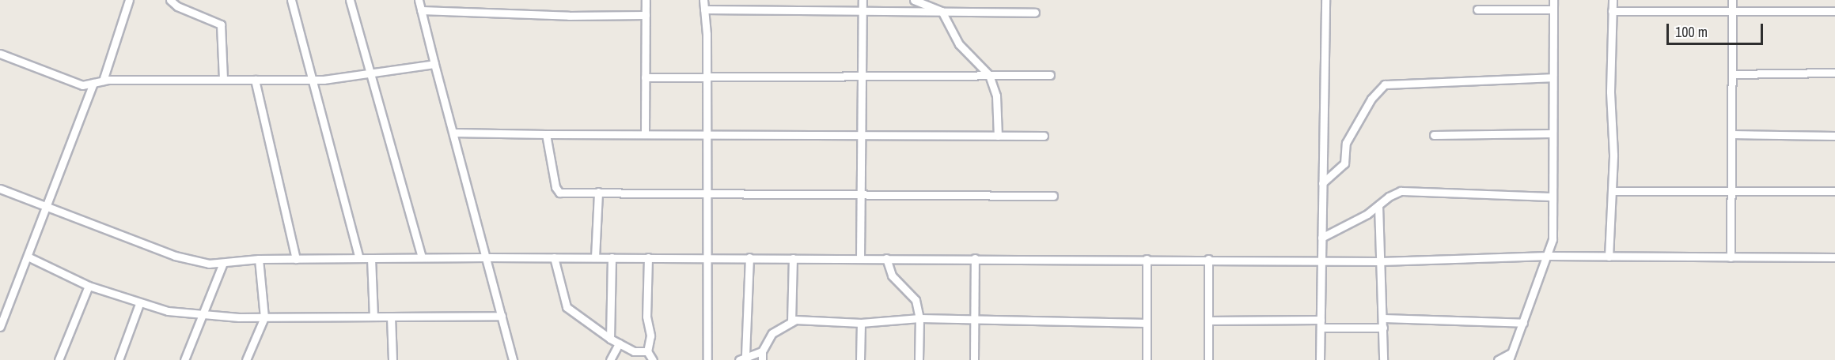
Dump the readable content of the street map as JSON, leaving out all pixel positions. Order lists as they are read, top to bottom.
{
  "scale_bar": "100 m"
}
